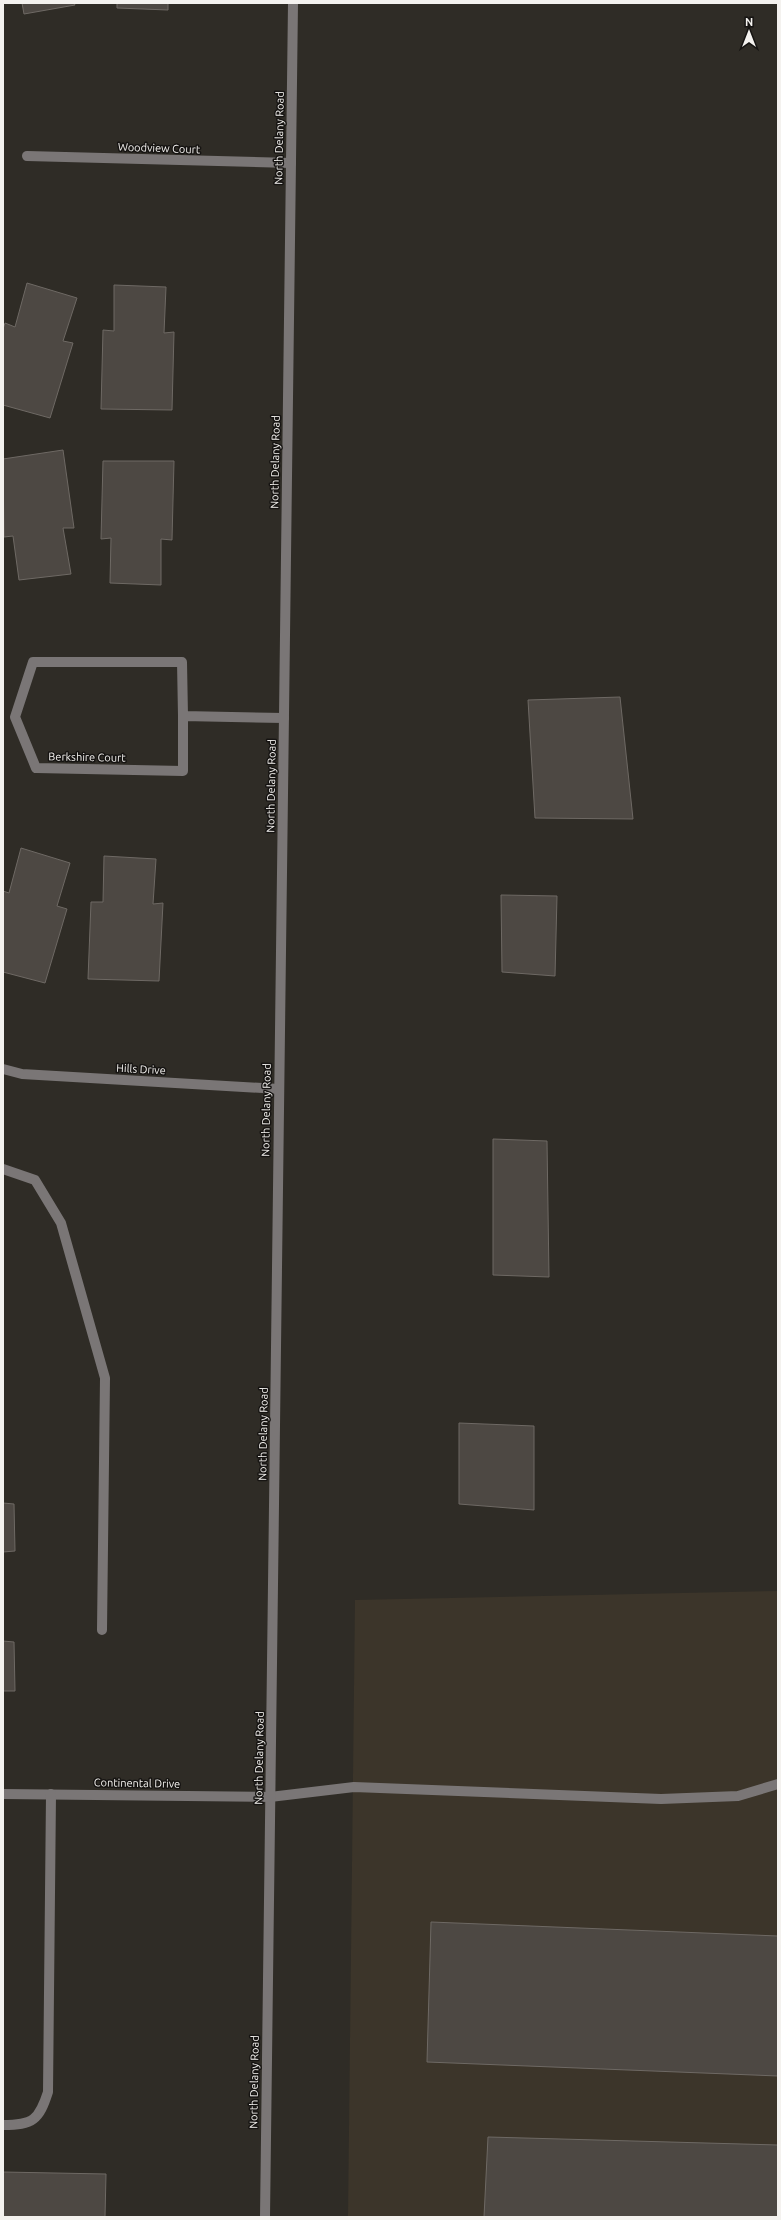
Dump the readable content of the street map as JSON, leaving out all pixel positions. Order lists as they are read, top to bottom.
{
  "streets": {
    "street": [
      "North Delany Road",
      "Woodview Court",
      "Berkshire Court",
      "Hills Drive",
      "Continental Drive"
    ]
  },
  "crossings": [
    ["North Delany Road", "Woodview Court"],
    ["North Delany Road", "Hills Drive"],
    ["North Delany Road", "Continental Drive"]
  ],
  "north": "top"
}
